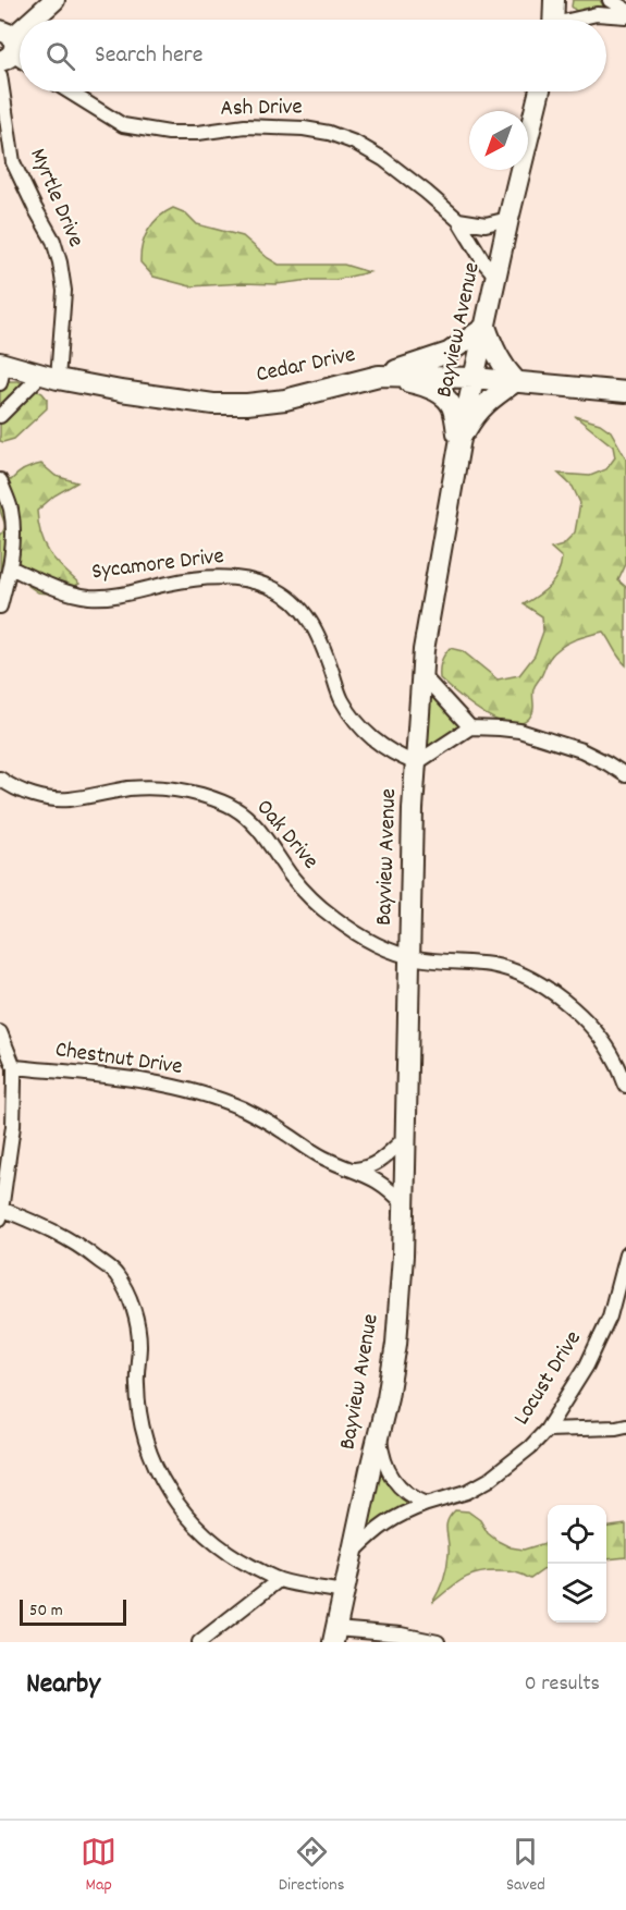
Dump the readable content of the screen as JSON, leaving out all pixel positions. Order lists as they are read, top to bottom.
{
  "streets": {
    "main road": ["Bayview Avenue", "Cedar Drive"],
    "street": [
      "Ash Drive",
      "Myrtle Drive",
      "Sycamore Drive",
      "Oak Drive",
      "Chestnut Drive",
      "Locust Drive"
    ]
  },
  "crossings": [
    ["Ash Drive", "Bayview Avenue"],
    ["Myrtle Drive", "Cedar Drive"],
    ["Bayview Avenue", "Cedar Drive"],
    ["Bayview Avenue", "Sycamore Drive"],
    ["Bayview Avenue", "Oak Drive"],
    ["Bayview Avenue", "Chestnut Drive"],
    ["Bayview Avenue", "Locust Drive"]
  ],
  "scale_bar": "50 m",
  "north": "bottom left",
  "page": {
    "search": "Search here",
    "scale": "50 m",
    "heading": ["Nearby", "0 results"],
    "nav": ["Map", "Directions", "Saved"]
  }
}
